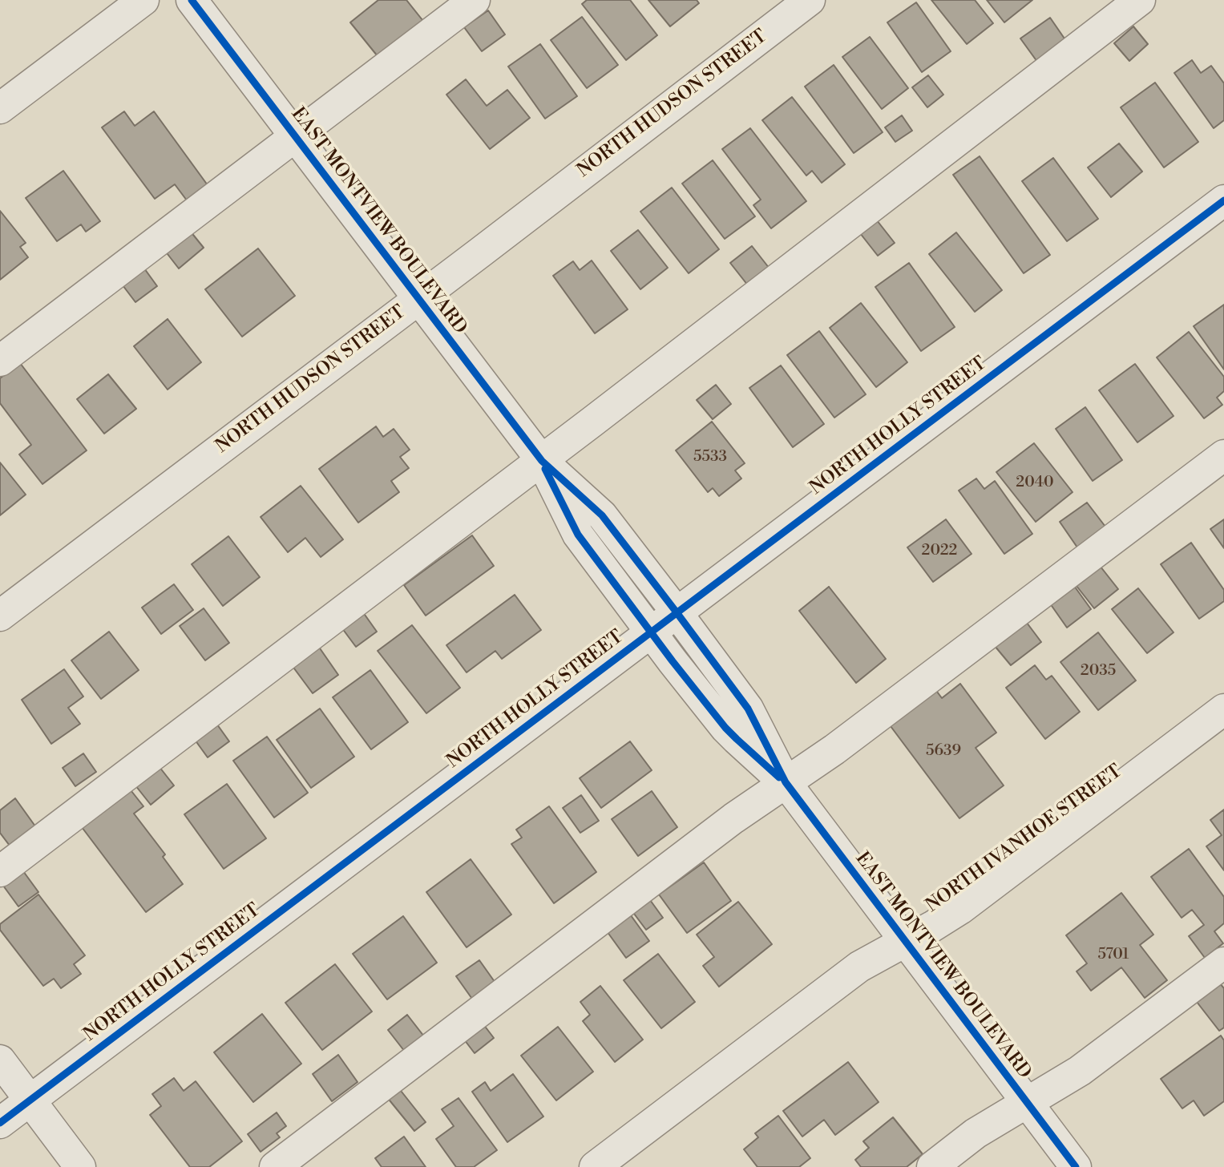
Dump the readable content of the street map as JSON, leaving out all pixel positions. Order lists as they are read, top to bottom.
{
  "streets": {
    "street": [
      "NORTH HUDSON STREET",
      "EAST MONTVIEW BOULEVARD",
      "NORTH HOLLY STREET",
      "NORTH IVANHOE STREET"
    ]
  },
  "crossings": [
    ["NORTH HUDSON STREET", "EAST MONTVIEW BOULEVARD"],
    ["EAST MONTVIEW BOULEVARD", "NORTH HOLLY STREET"],
    ["EAST MONTVIEW BOULEVARD", "NORTH IVANHOE STREET"]
  ],
  "house_numbers": [
    "5533",
    "2040",
    "2022",
    "2035",
    "5639",
    "5701"
  ]
}
